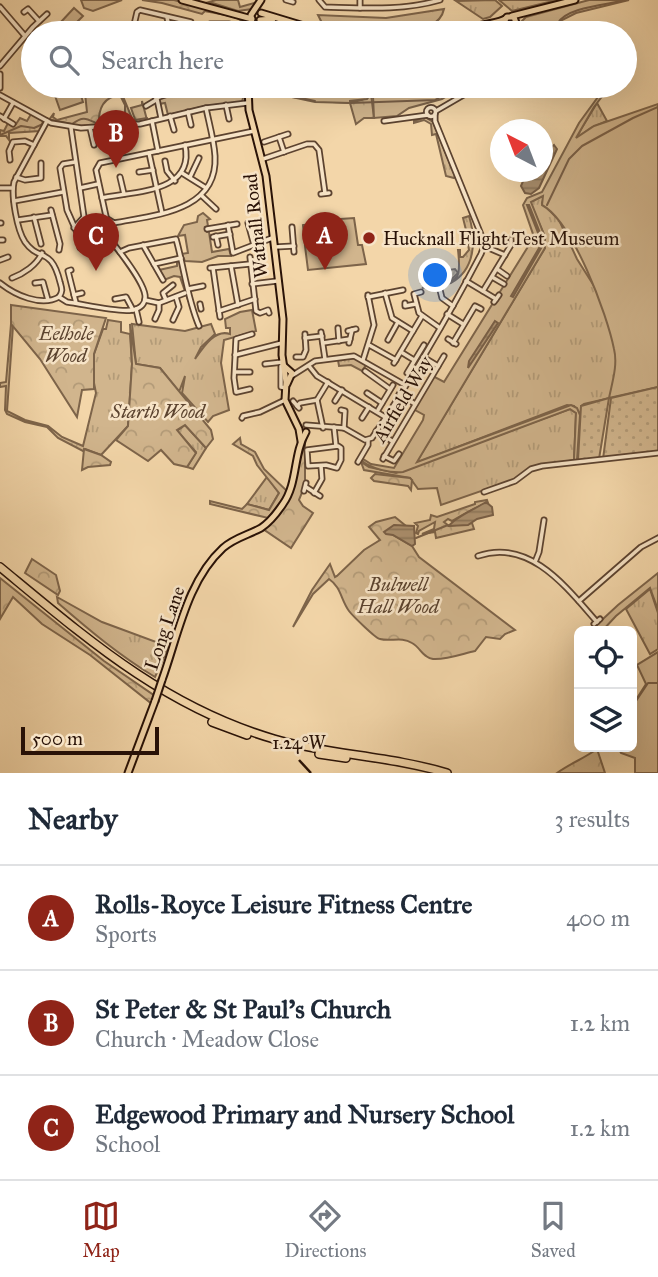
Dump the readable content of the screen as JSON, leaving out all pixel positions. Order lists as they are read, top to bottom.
{
  "streets": {
    "main road": ["Watnall Road", "Long Lane"],
    "street": ["Airfield Way"]
  },
  "parks": ["Eelhole Wood", "Starth Wood", "Bulwell Hall Wood"],
  "places": ["Hucknall Flight Test Museum"],
  "scale_bar": "500 m",
  "north": "top left",
  "page": {
    "search": "Search here",
    "pins": ["B", "A", "C"],
    "scale": "500 m",
    "heading": ["Nearby", "3 results"],
    "list": [
      {
        "mark": "A",
        "name": "Rolls-Royce Leisure Fitness Centre",
        "note": "Sports",
        "value": "400 m"
      },
      {
        "mark": "B",
        "name": "St Peter & St Paul's Church",
        "note": "Church · Meadow Close",
        "value": "1.2 km"
      },
      {
        "mark": "C",
        "name": "Edgewood Primary and Nursery School",
        "note": "School",
        "value": "1.2 km"
      }
    ],
    "nav": ["Map", "Directions", "Saved"]
  },
  "coordinates": ["1.24°W"]
}
